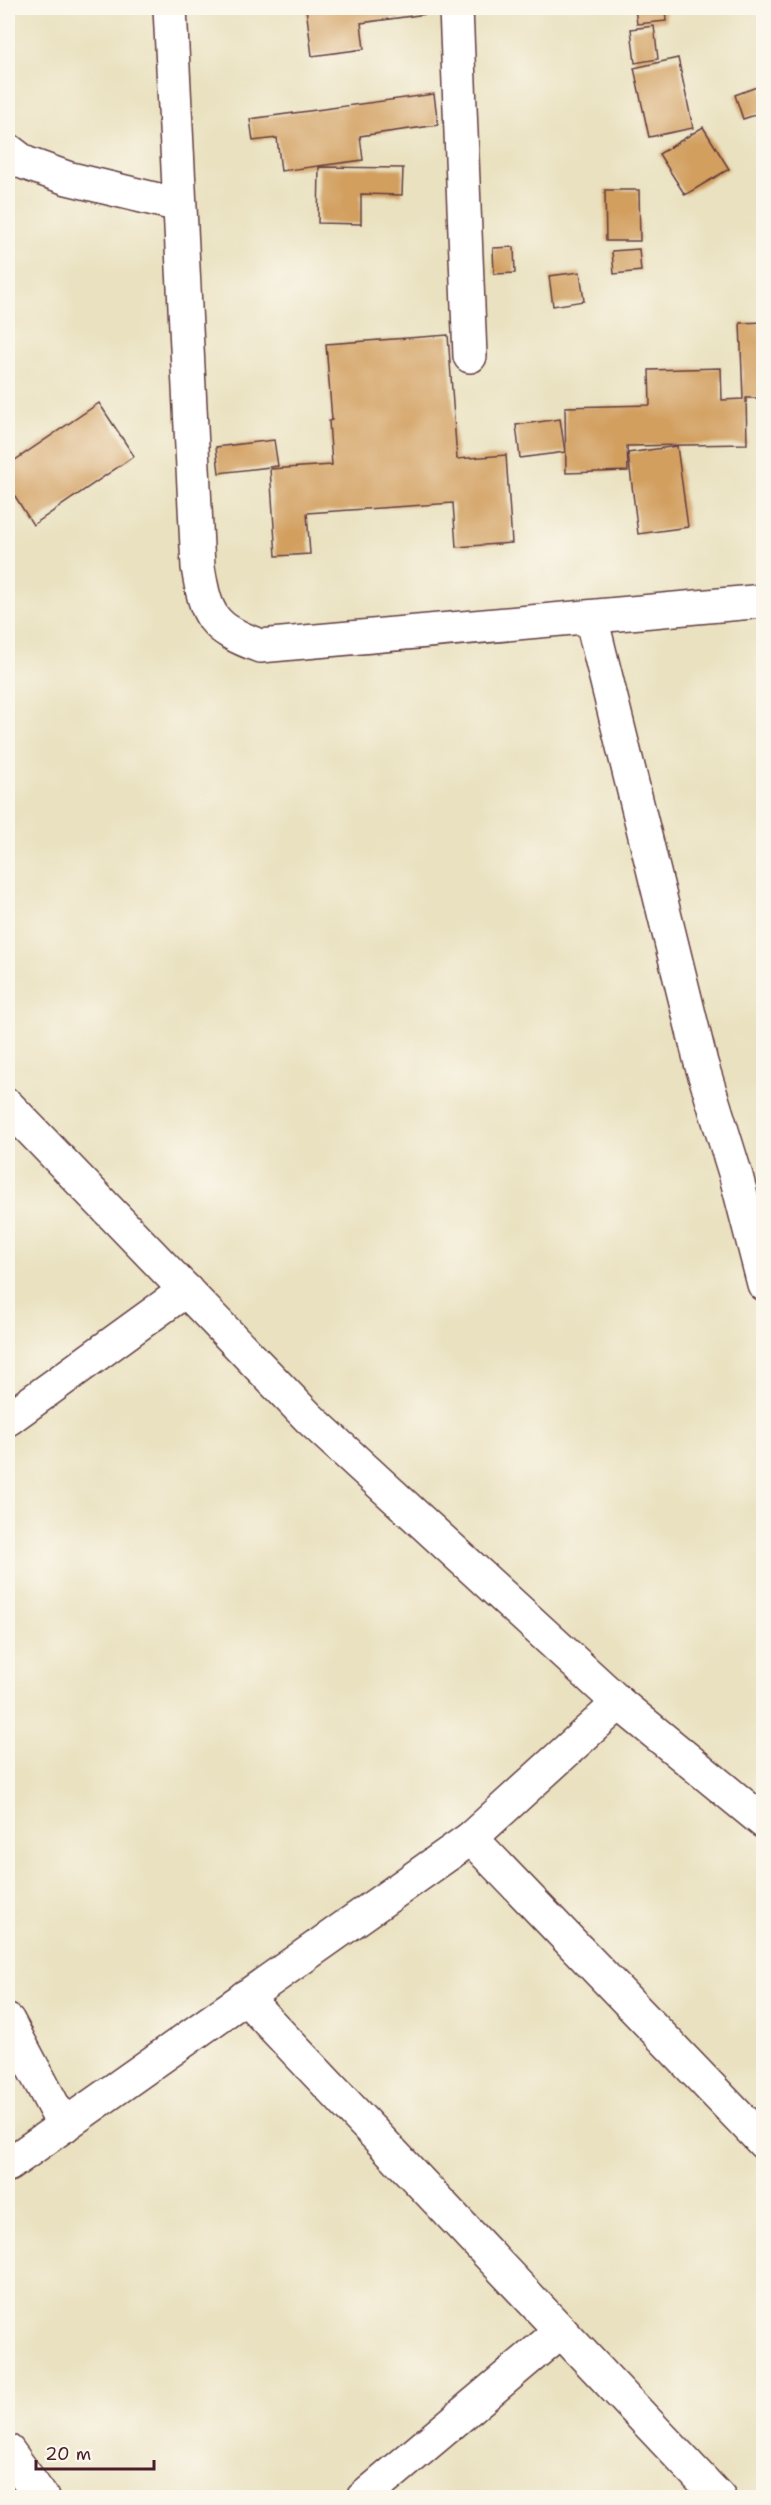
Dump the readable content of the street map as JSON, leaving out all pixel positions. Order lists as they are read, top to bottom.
{
  "scale_bar": "20 m"
}
